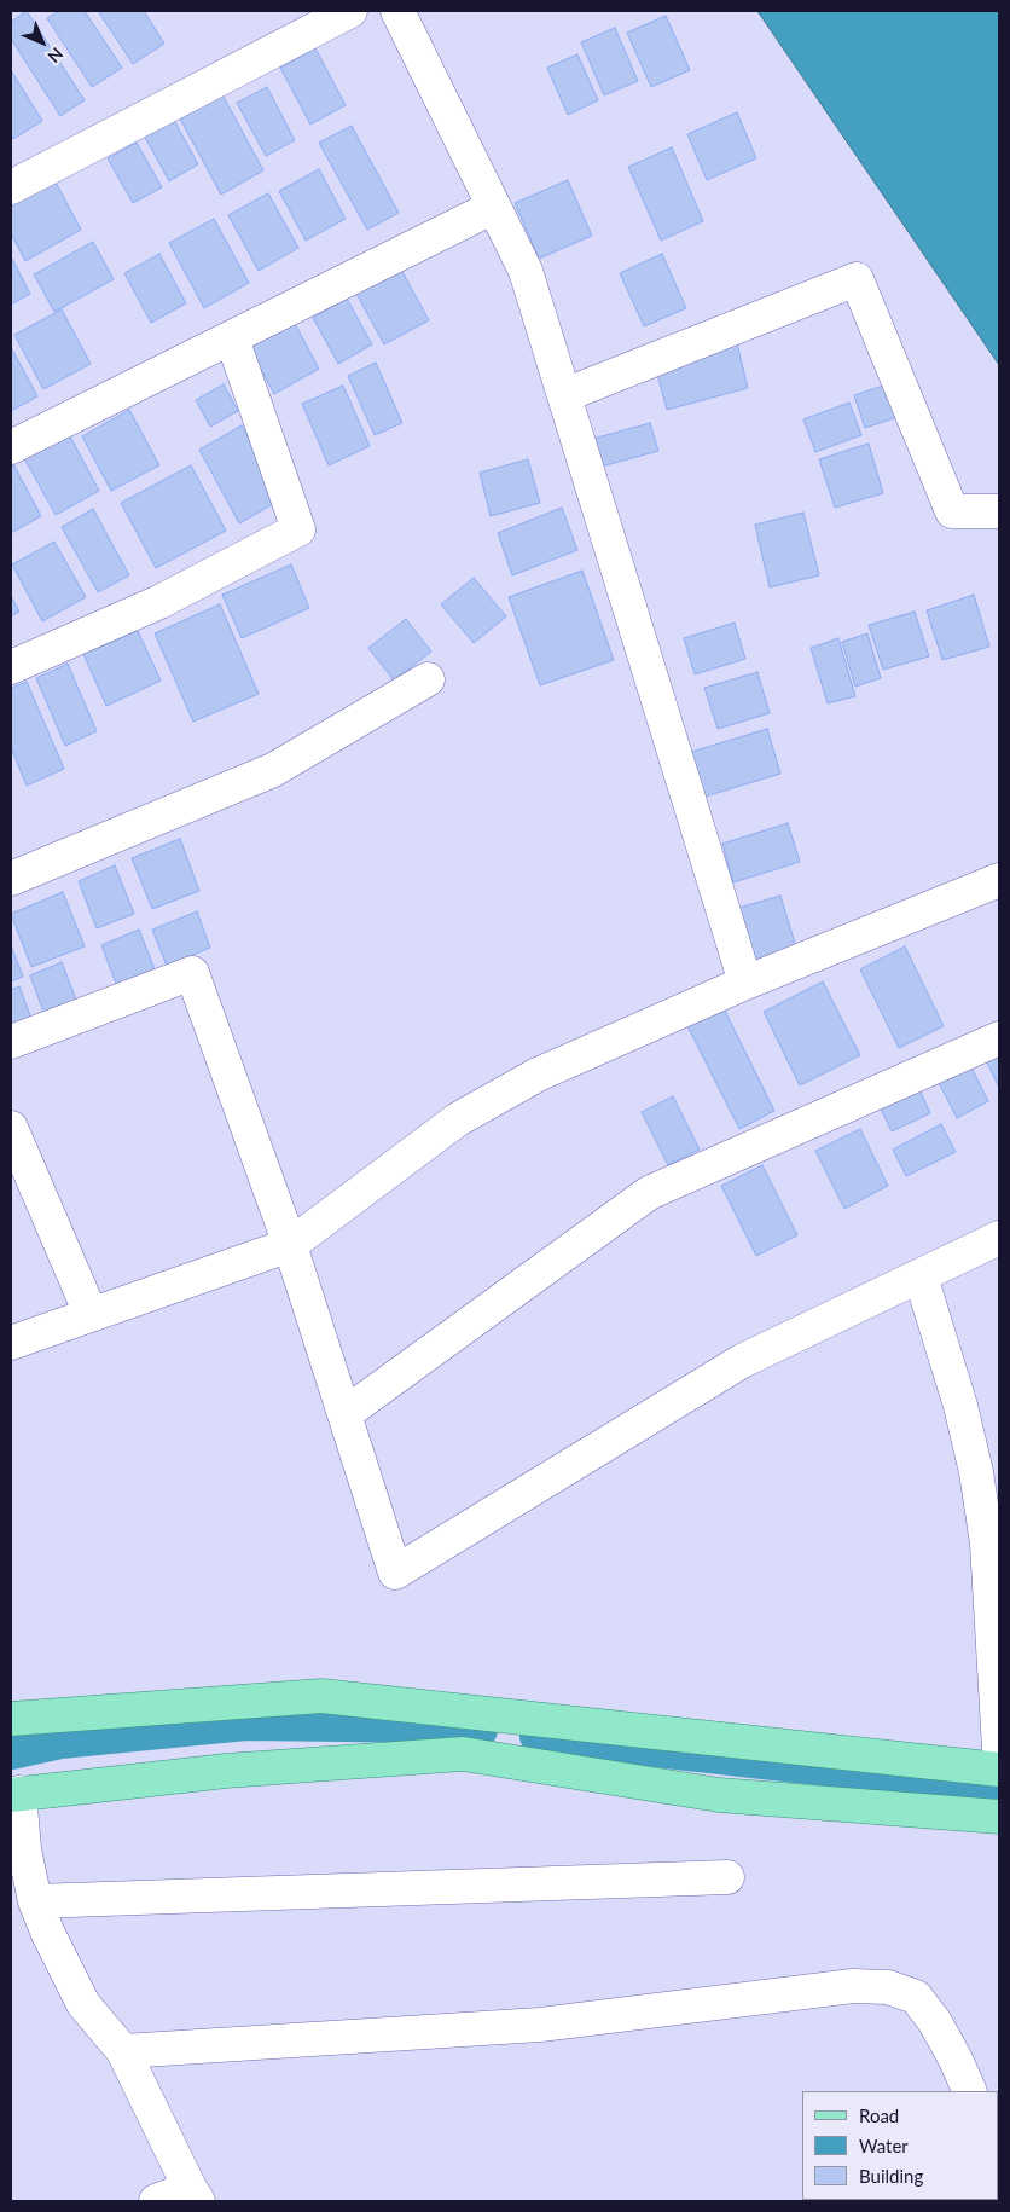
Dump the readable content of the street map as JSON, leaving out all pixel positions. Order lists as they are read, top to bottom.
{
  "legend": ["Road", "Water", "Building"],
  "north": "bottom right"
}
